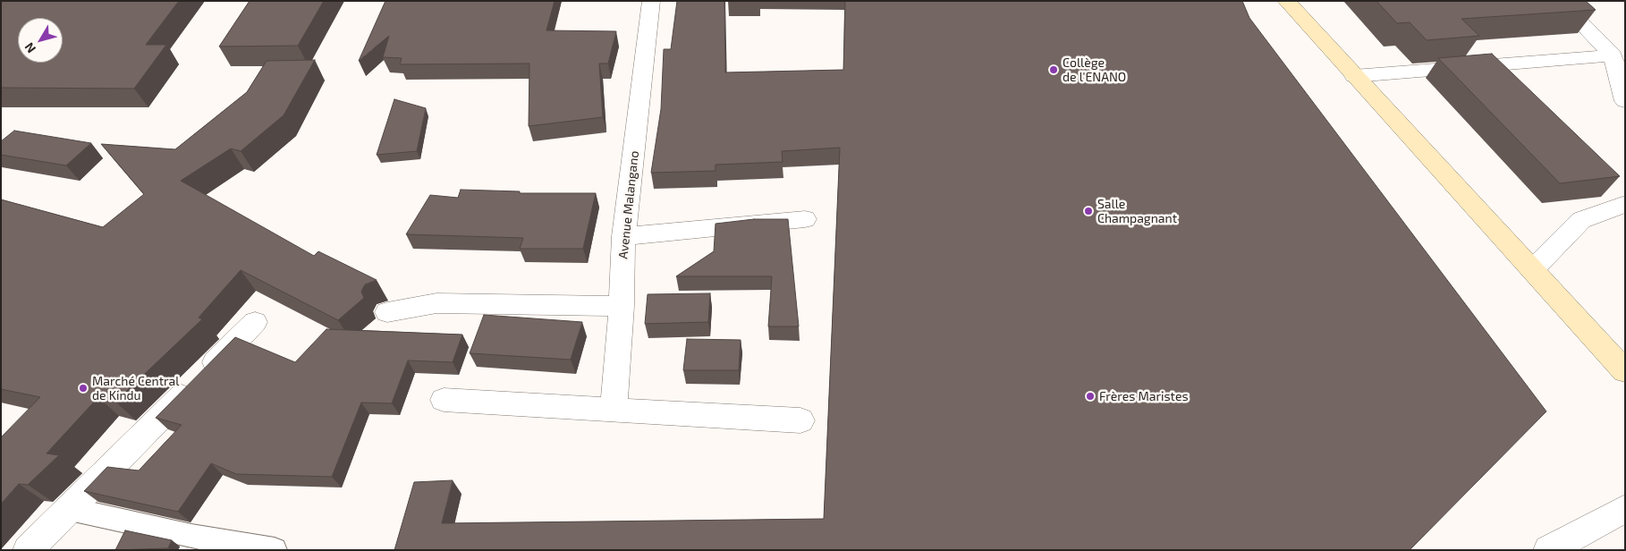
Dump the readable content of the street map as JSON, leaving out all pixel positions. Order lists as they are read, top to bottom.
{
  "streets": {
    "street": ["Avenue Malangano"]
  },
  "places": [
    "Collège de l'ENANO",
    "Salle Champagnant",
    "Marché Central de Kindu",
    "Frères Maristes"
  ],
  "north": "bottom left"
}
